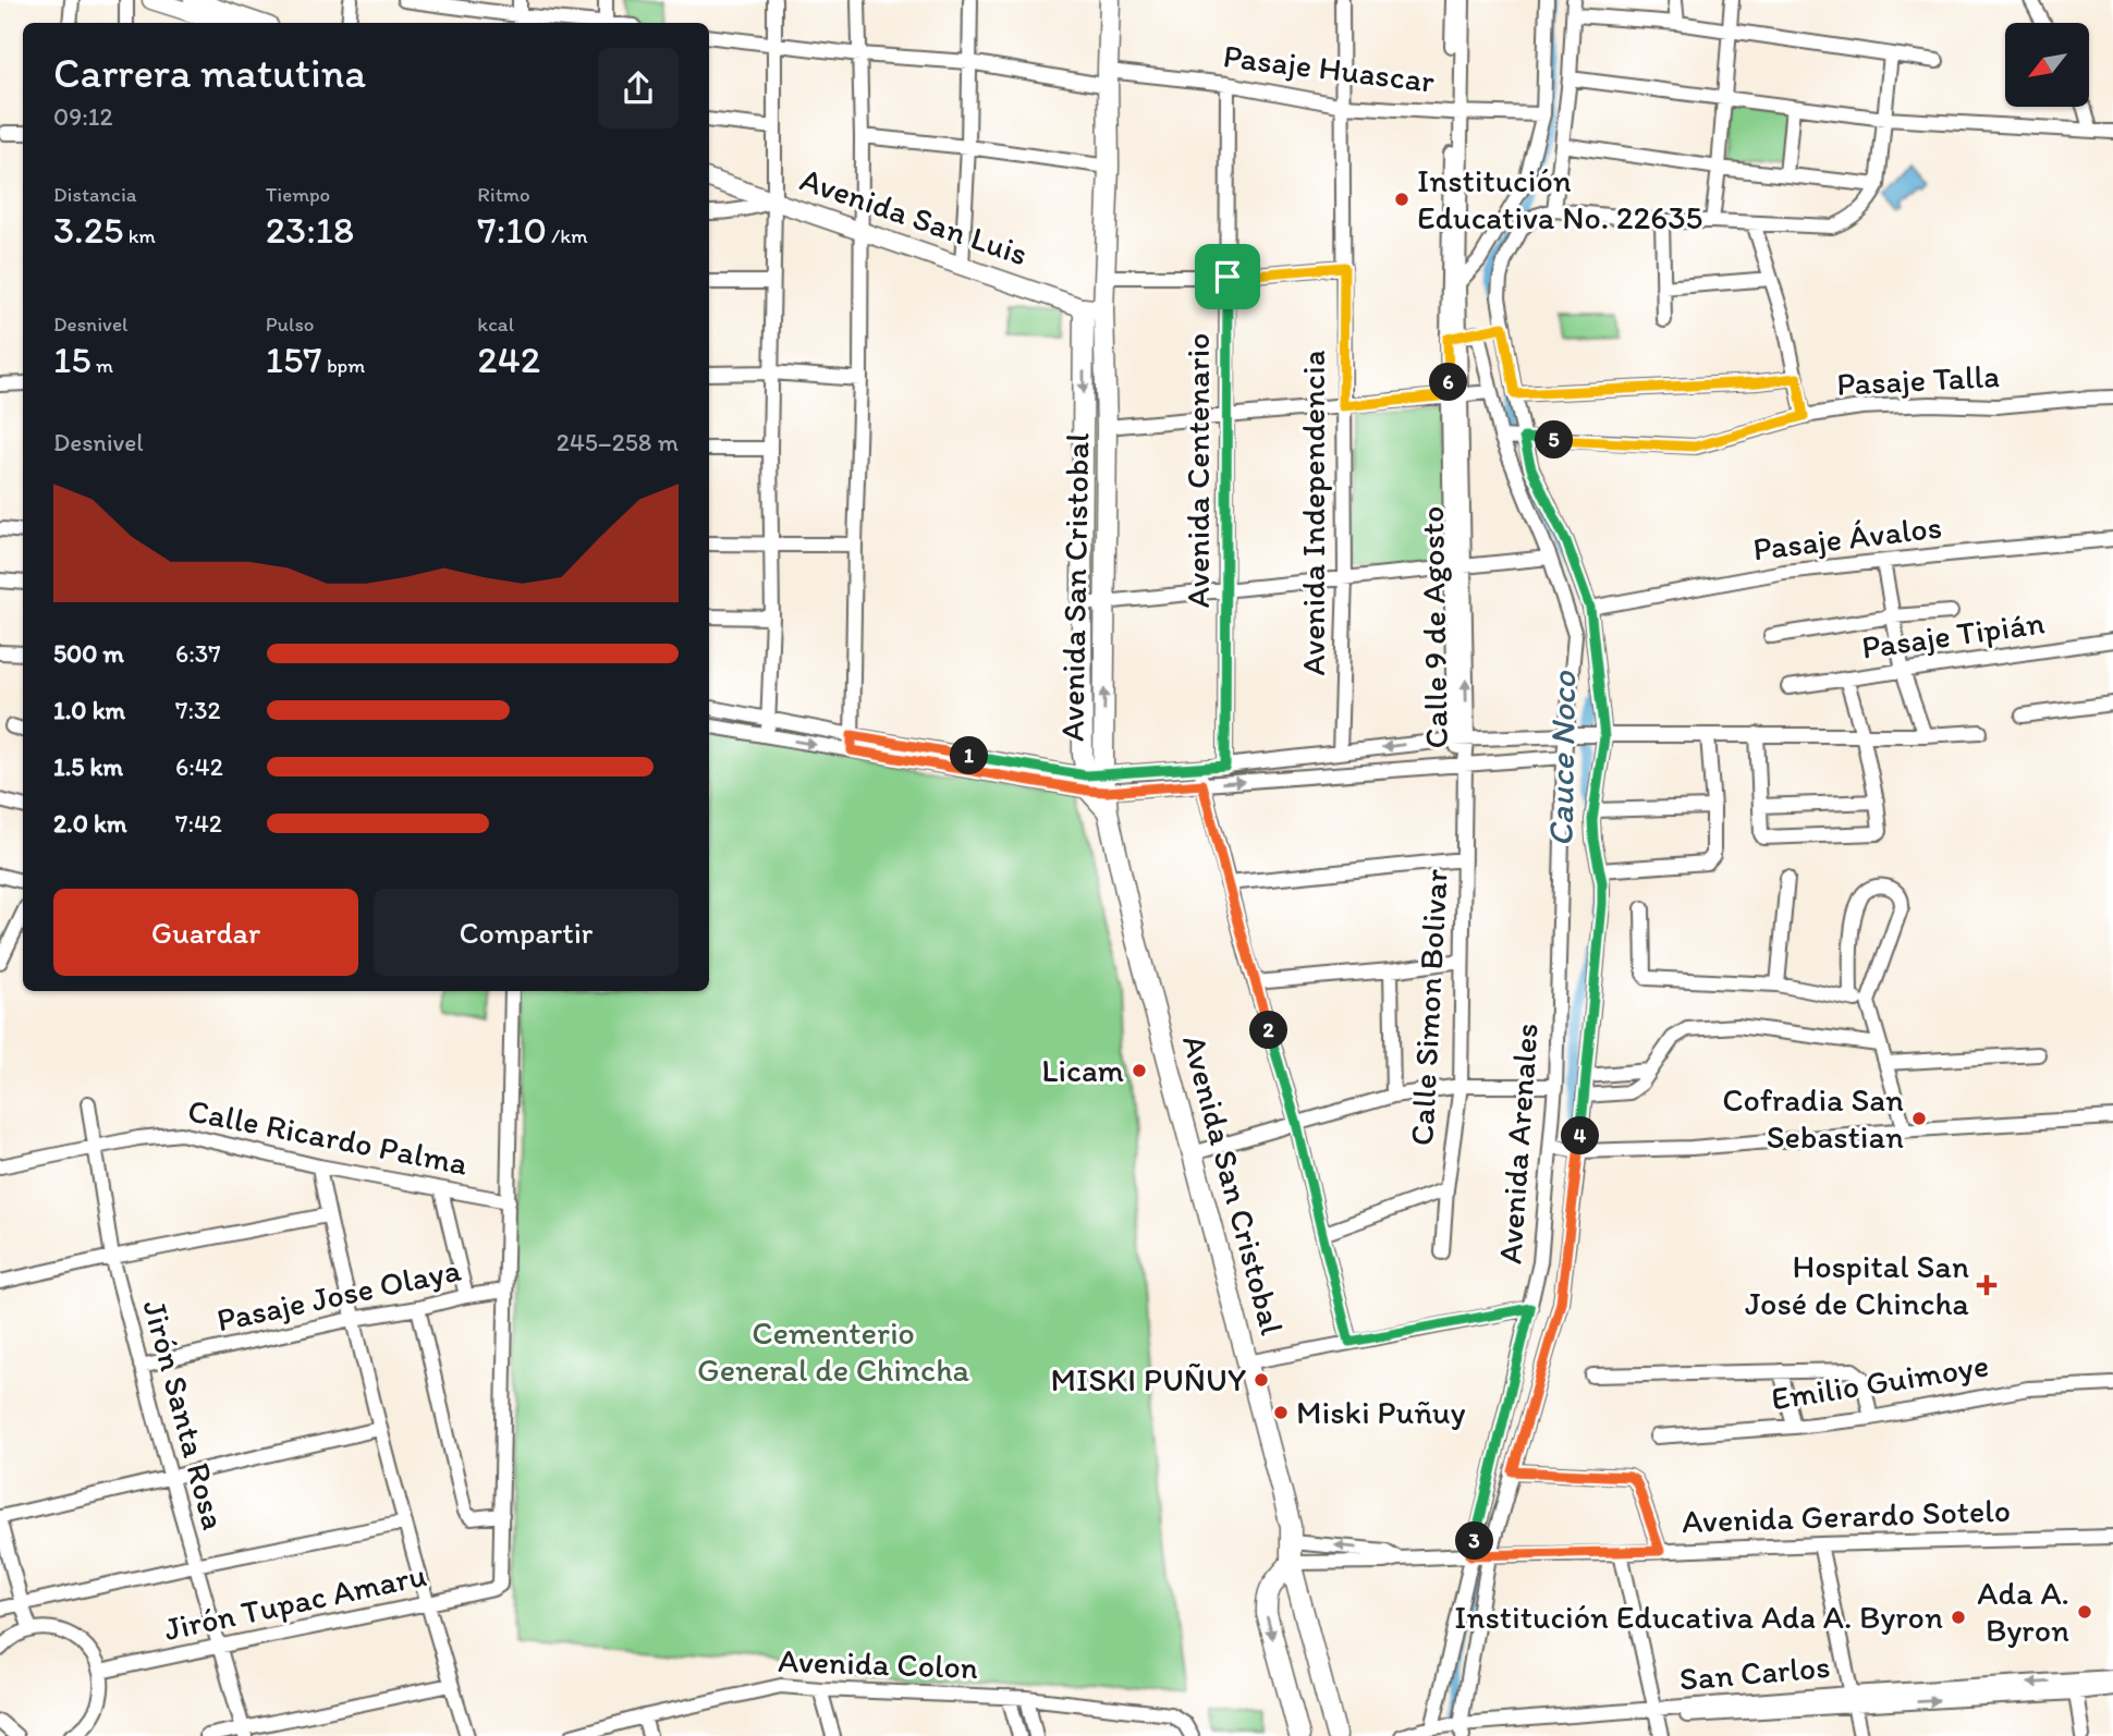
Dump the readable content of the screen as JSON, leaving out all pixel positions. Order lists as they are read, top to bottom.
{
  "streets": {
    "highway": ["Avenida San Cristobal"],
    "main road": ["Avenida San Luis"],
    "street": [
      "Pasaje Huascar",
      "Pasaje Talla",
      "Avenida Centenario",
      "Avenida Independencia",
      "Pasaje Ávalos",
      "Calle 9 de Agosto",
      "Pasaje Tipián",
      "Calle Simon Bolivar",
      "Calle Ricardo Palma",
      "Avenida Arenales",
      "Pasaje Jose Olaya",
      "Emilio Guimoye",
      "Jirón Santa Rosa",
      "Avenida Gerardo Sotelo",
      "Jirón Tupac Amaru",
      "Avenida Colon",
      "San Carlos"
    ]
  },
  "crossings": [
    ["Pasaje Huascar", "Avenida Centenario"],
    ["Pasaje Huascar", "Avenida Independencia"],
    ["Pasaje Huascar", "Avenida San Cristobal"],
    ["Pasaje Huascar", "Calle 9 de Agosto"],
    ["Avenida San Luis", "Avenida San Cristobal"],
    ["Pasaje Talla", "Avenida Arenales"],
    ["Pasaje Ávalos", "Avenida Arenales"],
    ["Avenida San Cristobal", "Avenida Gerardo Sotelo"],
    ["Calle 9 de Agosto", "Calle Simon Bolivar"],
    ["Calle Ricardo Palma", "Jirón Santa Rosa"],
    ["Avenida Arenales", "Avenida Gerardo Sotelo"],
    ["Avenida Arenales", "San Carlos"],
    ["Pasaje Jose Olaya", "Jirón Santa Rosa"],
    ["Jirón Santa Rosa", "Jirón Tupac Amaru"]
  ],
  "water": ["Cauce Noco"],
  "parks": ["Cementerio General de Chincha"],
  "places": {
    "other": [
      "Institución Educativa No. 22635",
      "Licam",
      "Cofradia San Sebastian",
      "MISKI PUÑUY",
      "Miski Puñuy",
      "Ada A. Byron",
      "Institución Educativa Ada A. Byron"
    ],
    "health": ["Hospital San José de Chincha"]
  },
  "north": "bottom left",
  "page": {
    "heading": ["Carrera matutina", "09:12"],
    "stats": [
      ["Distancia", "3.25 km"],
      ["Tiempo", "23:18"],
      ["Ritmo", "7:10 /km"],
      ["Desnivel", "15 m"],
      ["Pulso", "157 bpm"],
      ["kcal", "242"]
    ],
    "pins": [
      "6",
      "5",
      "1",
      "2",
      "4",
      "3"
    ],
    "chart": ["Desnivel", "245–258 m"],
    "list": [
      {
        "name": "500 m",
        "note": "6:37"
      },
      {
        "name": "1.0 km",
        "note": "7:32"
      },
      {
        "name": "1.5 km",
        "note": "6:42"
      },
      {
        "name": "2.0 km",
        "note": "7:42"
      }
    ],
    "buttons": ["Guardar", "Compartir"]
  }
}
